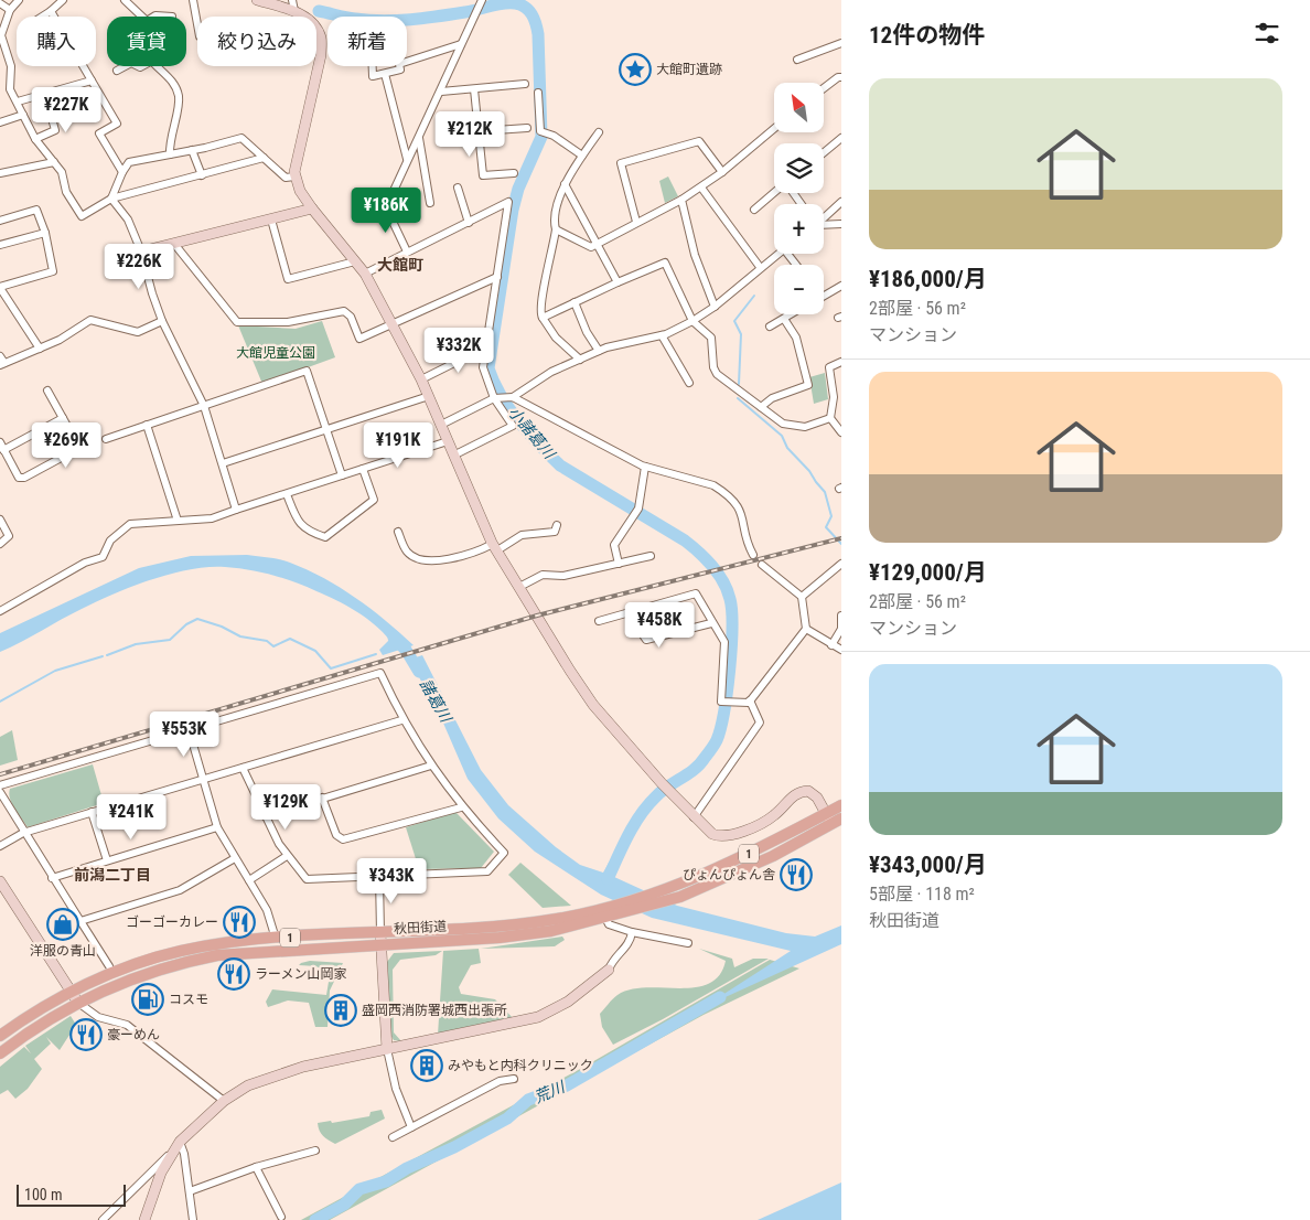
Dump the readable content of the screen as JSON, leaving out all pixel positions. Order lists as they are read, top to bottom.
{
  "streets": {
    "main road": ["1", "秋田街道"]
  },
  "districts": ["大館町", "前潟二丁目"],
  "water": ["小諸葛川", "諸葛川", "荒川"],
  "parks": ["大館児童公園"],
  "places": {
    "place": ["大館町遺跡"],
    "restaurant": [
      "ぴょんぴょん舎",
      "ゴーゴーカレー",
      "ラーメン山岡家",
      "豪ーめん"
    ],
    "shop": ["洋服の青山"],
    "fuel station": ["コスモ"],
    "building": ["盛岡西消防署城西出張所", "みやもと内科クリニック"]
  },
  "scale_bar": "100 m",
  "north": "top left",
  "page": {
    "heading": "12件の物件",
    "chip": [
      "購入",
      "賃貸",
      "絞り込み",
      "新着"
    ],
    "list": [
      {
        "name": "¥186,000/月",
        "note": "2部屋 · 56 m² · マンション"
      },
      {
        "name": "¥129,000/月",
        "note": "2部屋 · 56 m² · マンション"
      },
      {
        "name": "¥343,000/月",
        "note": "5部屋 · 118 m² · 秋田街道"
      }
    ],
    "map_buttons": ["+", "−"],
    "price": [
      "¥227K",
      "¥212K",
      "¥186K",
      "¥226K",
      "¥332K",
      "¥269K",
      "¥191K",
      "¥458K",
      "¥553K",
      "¥129K",
      "¥241K",
      "¥343K"
    ],
    "scale": "100 m"
  }
}
